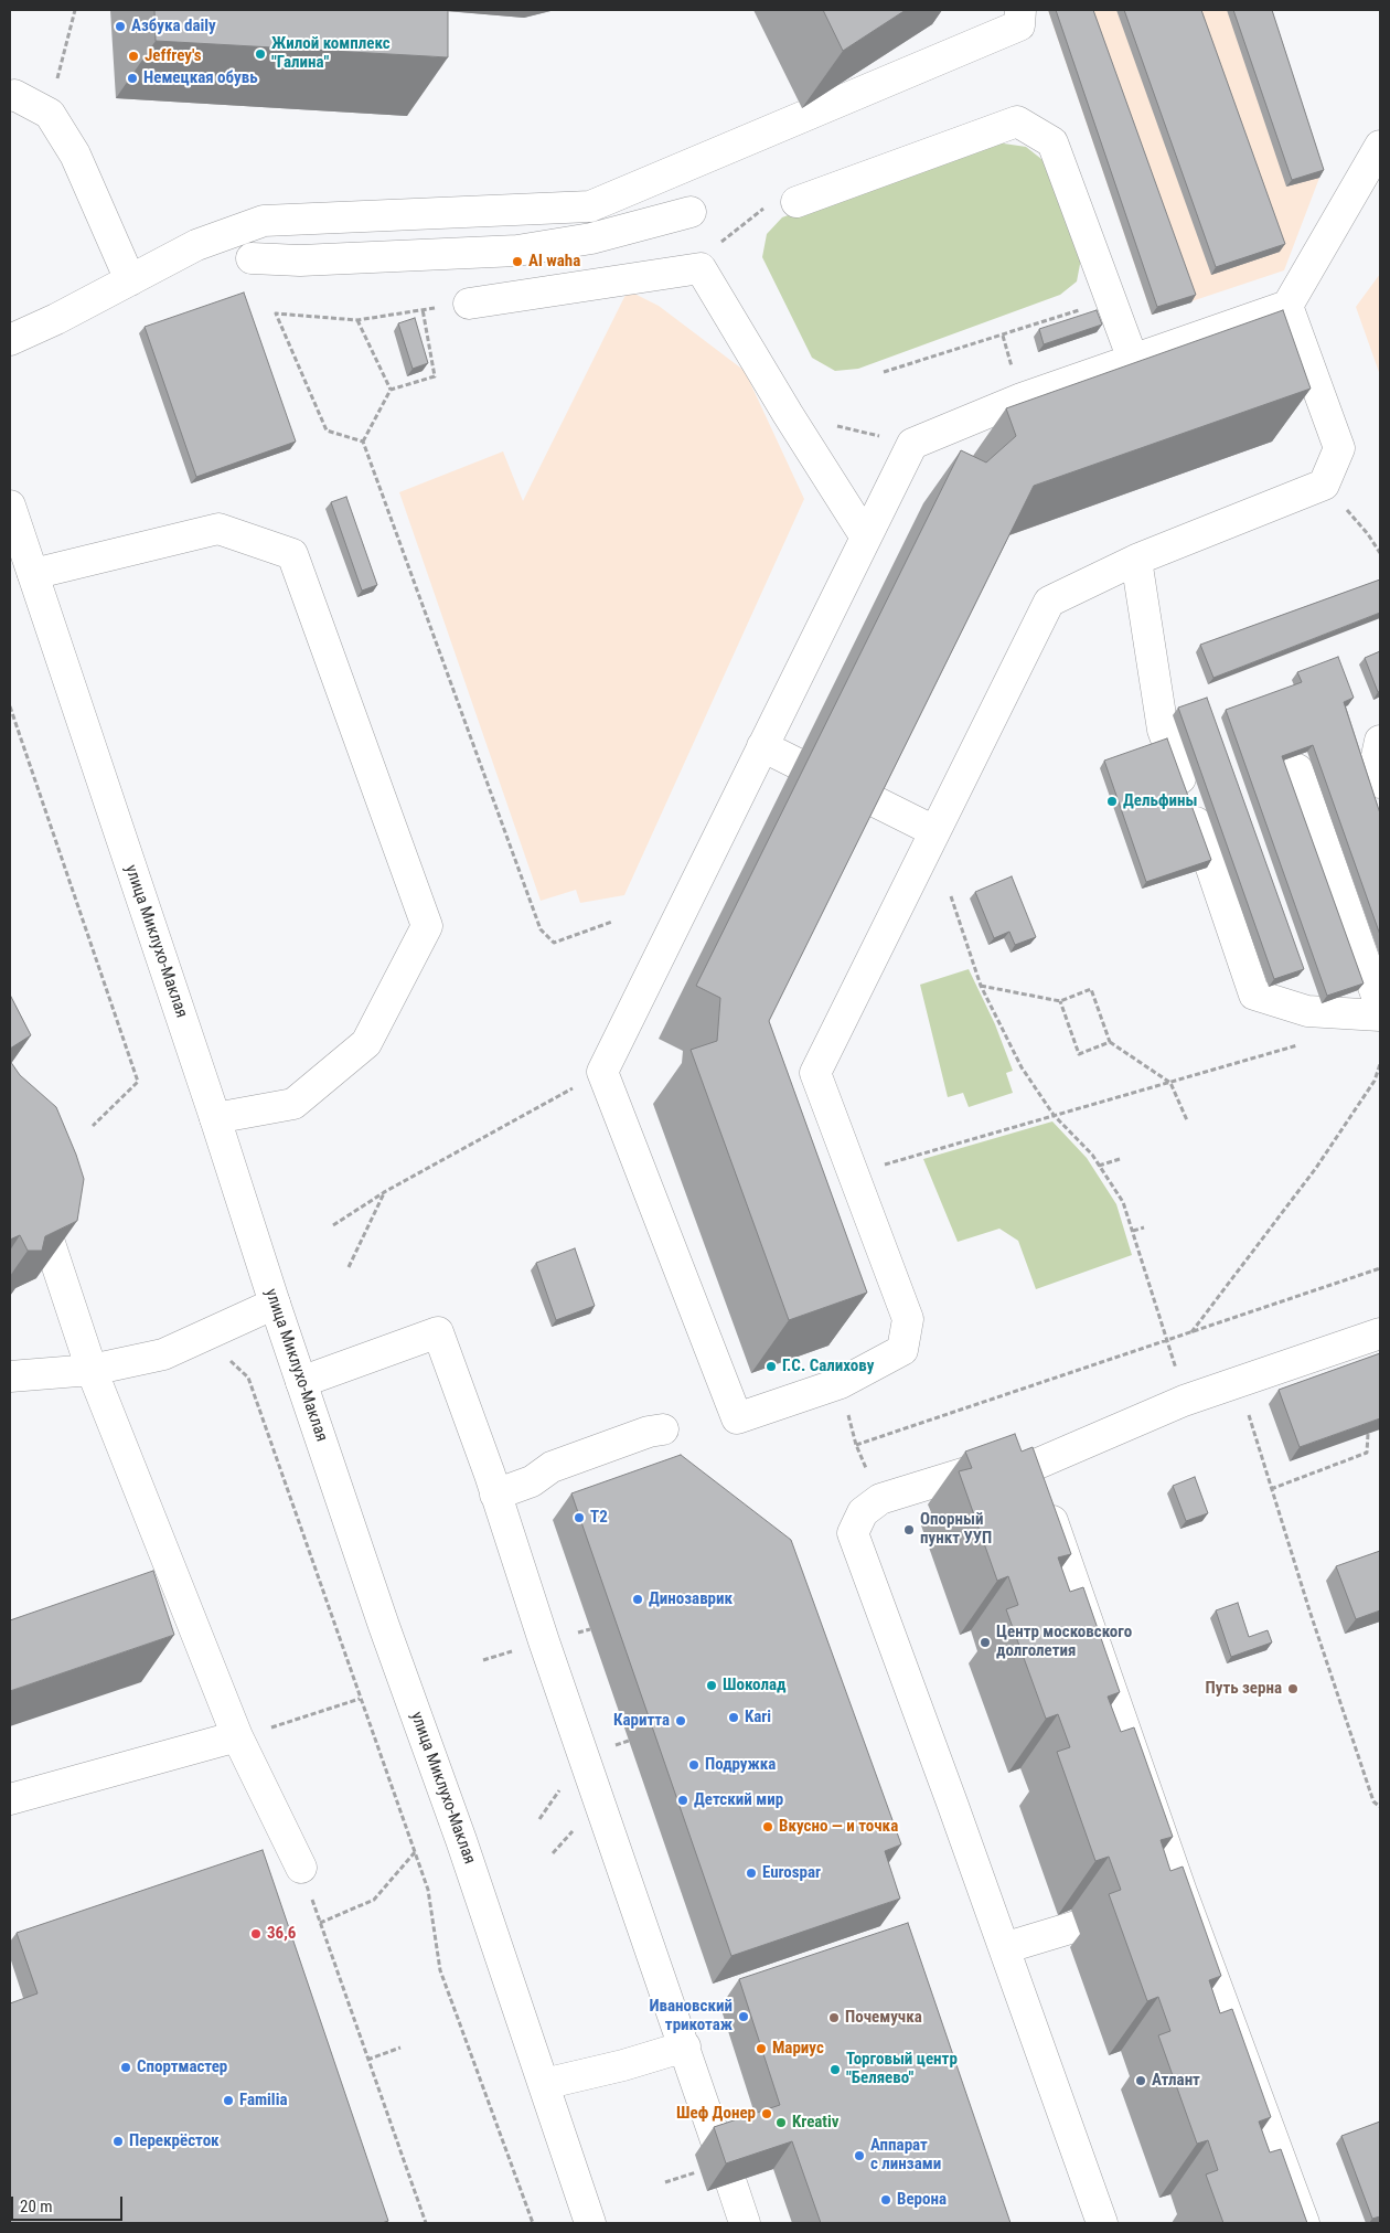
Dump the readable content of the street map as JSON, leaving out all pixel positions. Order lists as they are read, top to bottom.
{
  "streets": {
    "main road": ["улица Миклухо-Маклая"]
  },
  "places": [
    "Азбука daily",
    "Жилой комплекс \"Галина\"",
    "Jeffrey's",
    "Немецкая обувь",
    "Al waha",
    "Дельфины",
    "Г.С. Салихову",
    "T2",
    "Опорный пункт УУП",
    "Динозаврик",
    "Центр московского долголетия",
    "Шоколад",
    "Путь зерна",
    "Kari",
    "Каритта",
    "Подружка",
    "Детский мир",
    "Вкусно — и точка",
    "Eurospar",
    "36,6",
    "Ивановский трикотаж",
    "Почемучка",
    "Мариус",
    "Спортмастер",
    "Торговый центр \"Беляево\"",
    "Атлант",
    "Familia",
    "Шеф Донер",
    "Kreativ",
    "Перекрёсток",
    "Аппарат с линзами",
    "Верона"
  ],
  "scale_bar": "20 m"
}
